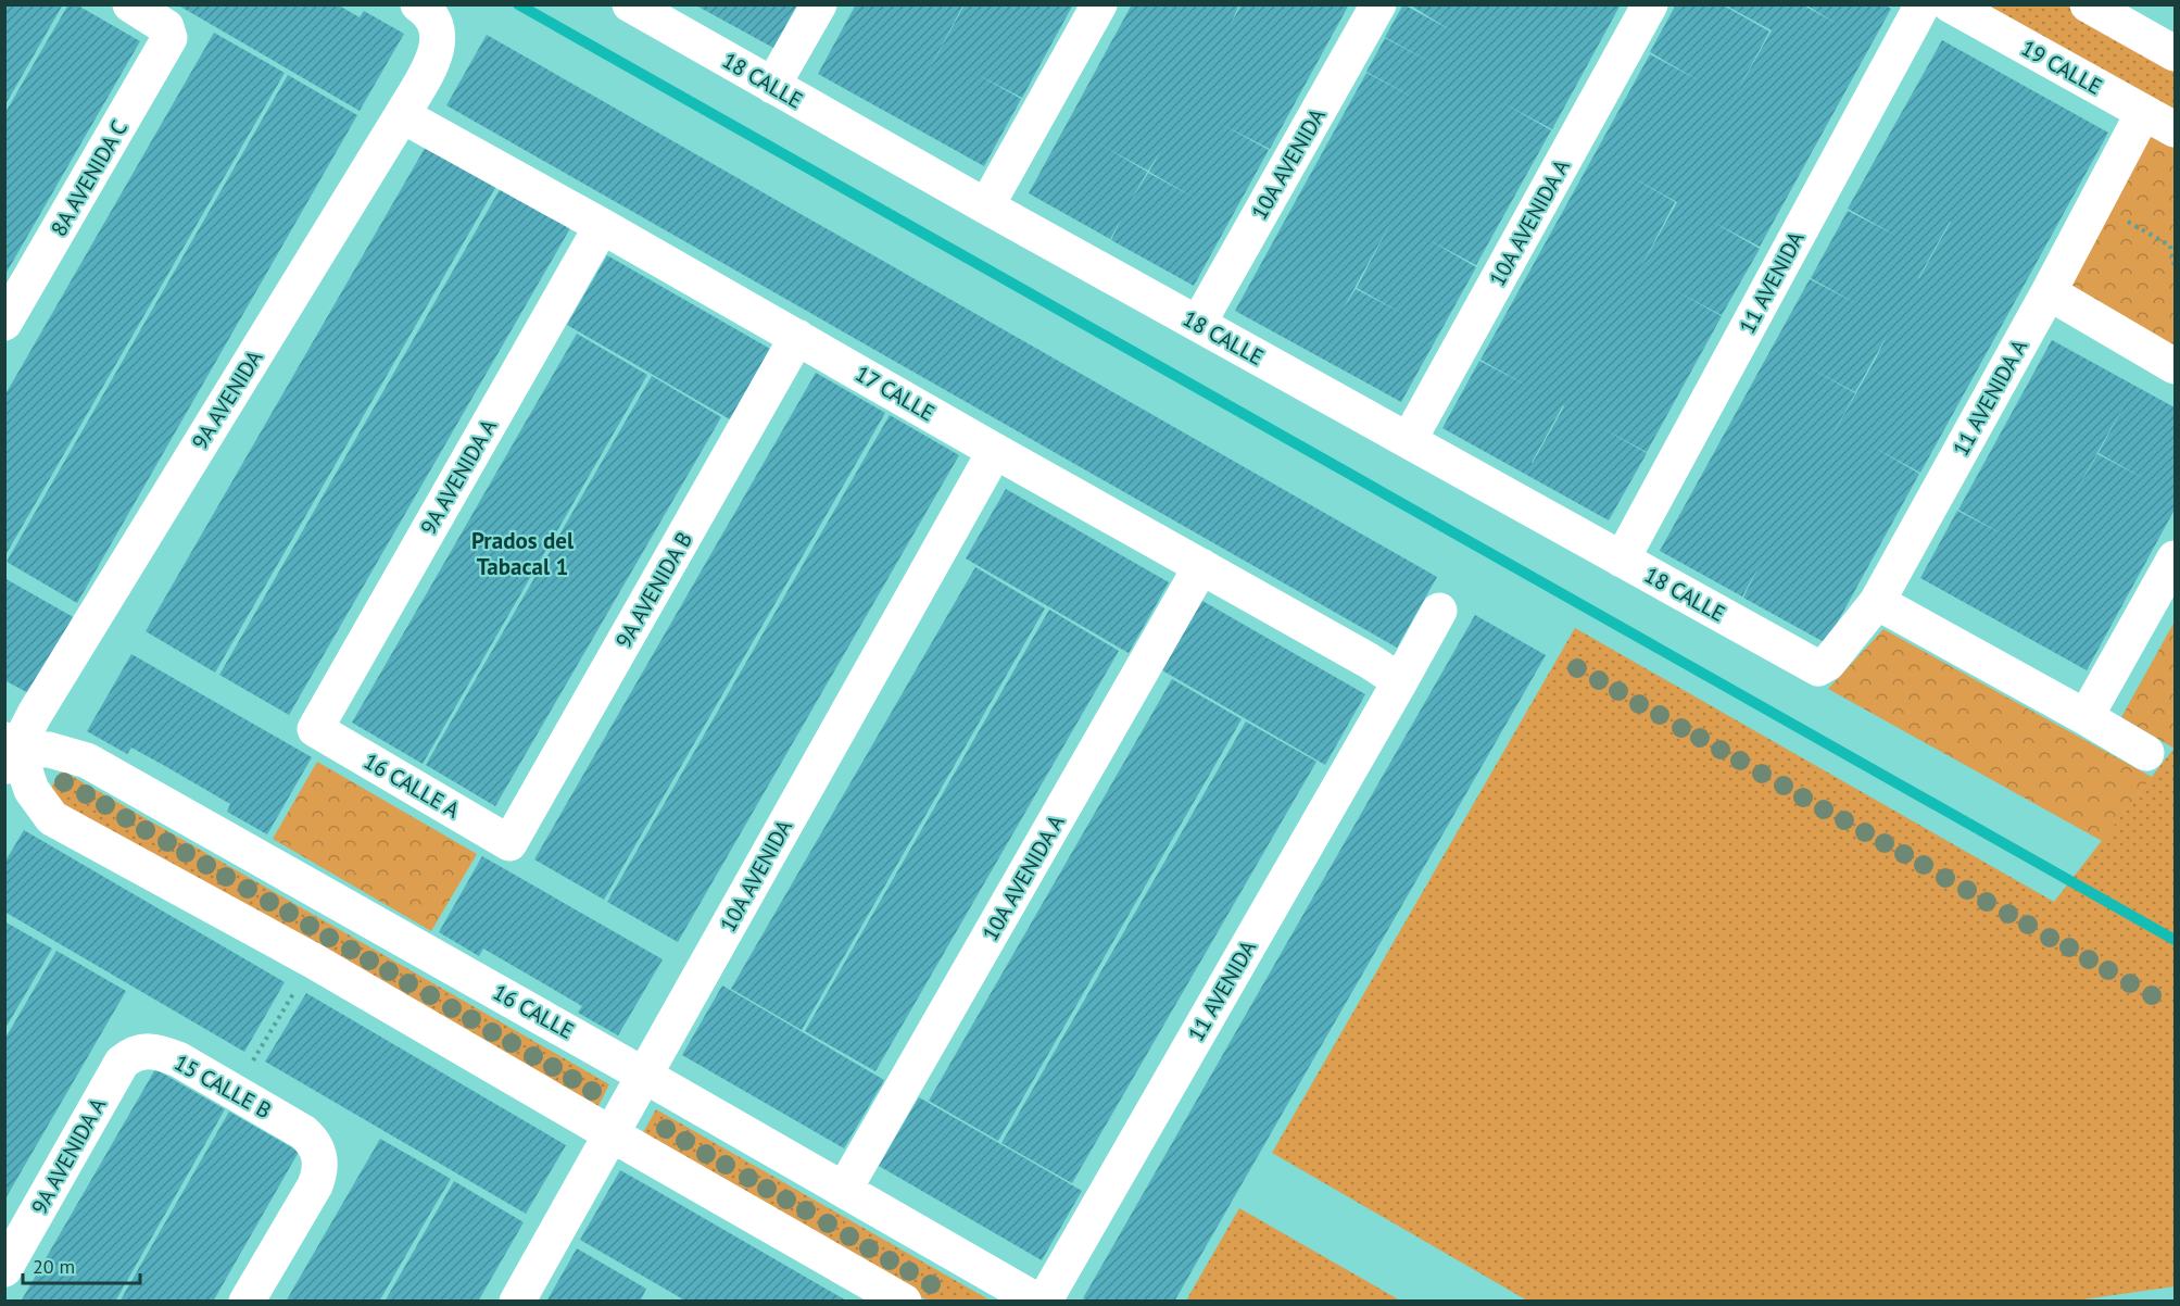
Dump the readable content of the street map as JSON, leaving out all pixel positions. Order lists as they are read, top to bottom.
{
  "streets": {
    "street": [
      "19 CALLE",
      "18 CALLE",
      "10A AVENIDA",
      "8A AVENIDA C",
      "10A AVENIDA A",
      "11 AVENIDA",
      "17 CALLE",
      "11 AVENIDA A",
      "9A AVENIDA",
      "9A AVENIDA A",
      "9A AVENIDA B",
      "16 CALLE A",
      "16 CALLE",
      "15 CALLE B"
    ]
  },
  "crossings": [
    ["19 CALLE", "11 AVENIDA A"],
    ["18 CALLE", "10A AVENIDA"],
    ["18 CALLE", "10A AVENIDA A"],
    ["18 CALLE", "11 AVENIDA"],
    ["18 CALLE", "11 AVENIDA A"],
    ["10A AVENIDA", "17 CALLE"],
    ["10A AVENIDA", "16 CALLE"],
    ["10A AVENIDA A", "17 CALLE"],
    ["10A AVENIDA A", "16 CALLE"],
    ["11 AVENIDA", "17 CALLE"],
    ["17 CALLE", "9A AVENIDA"],
    ["17 CALLE", "9A AVENIDA A"],
    ["17 CALLE", "9A AVENIDA B"],
    ["9A AVENIDA", "16 CALLE"],
    ["9A AVENIDA A", "16 CALLE A"],
    ["9A AVENIDA A", "15 CALLE B"],
    ["9A AVENIDA B", "16 CALLE A"]
  ],
  "districts": ["Prados del Tabacal 1"],
  "scale_bar": "20 m"
}
